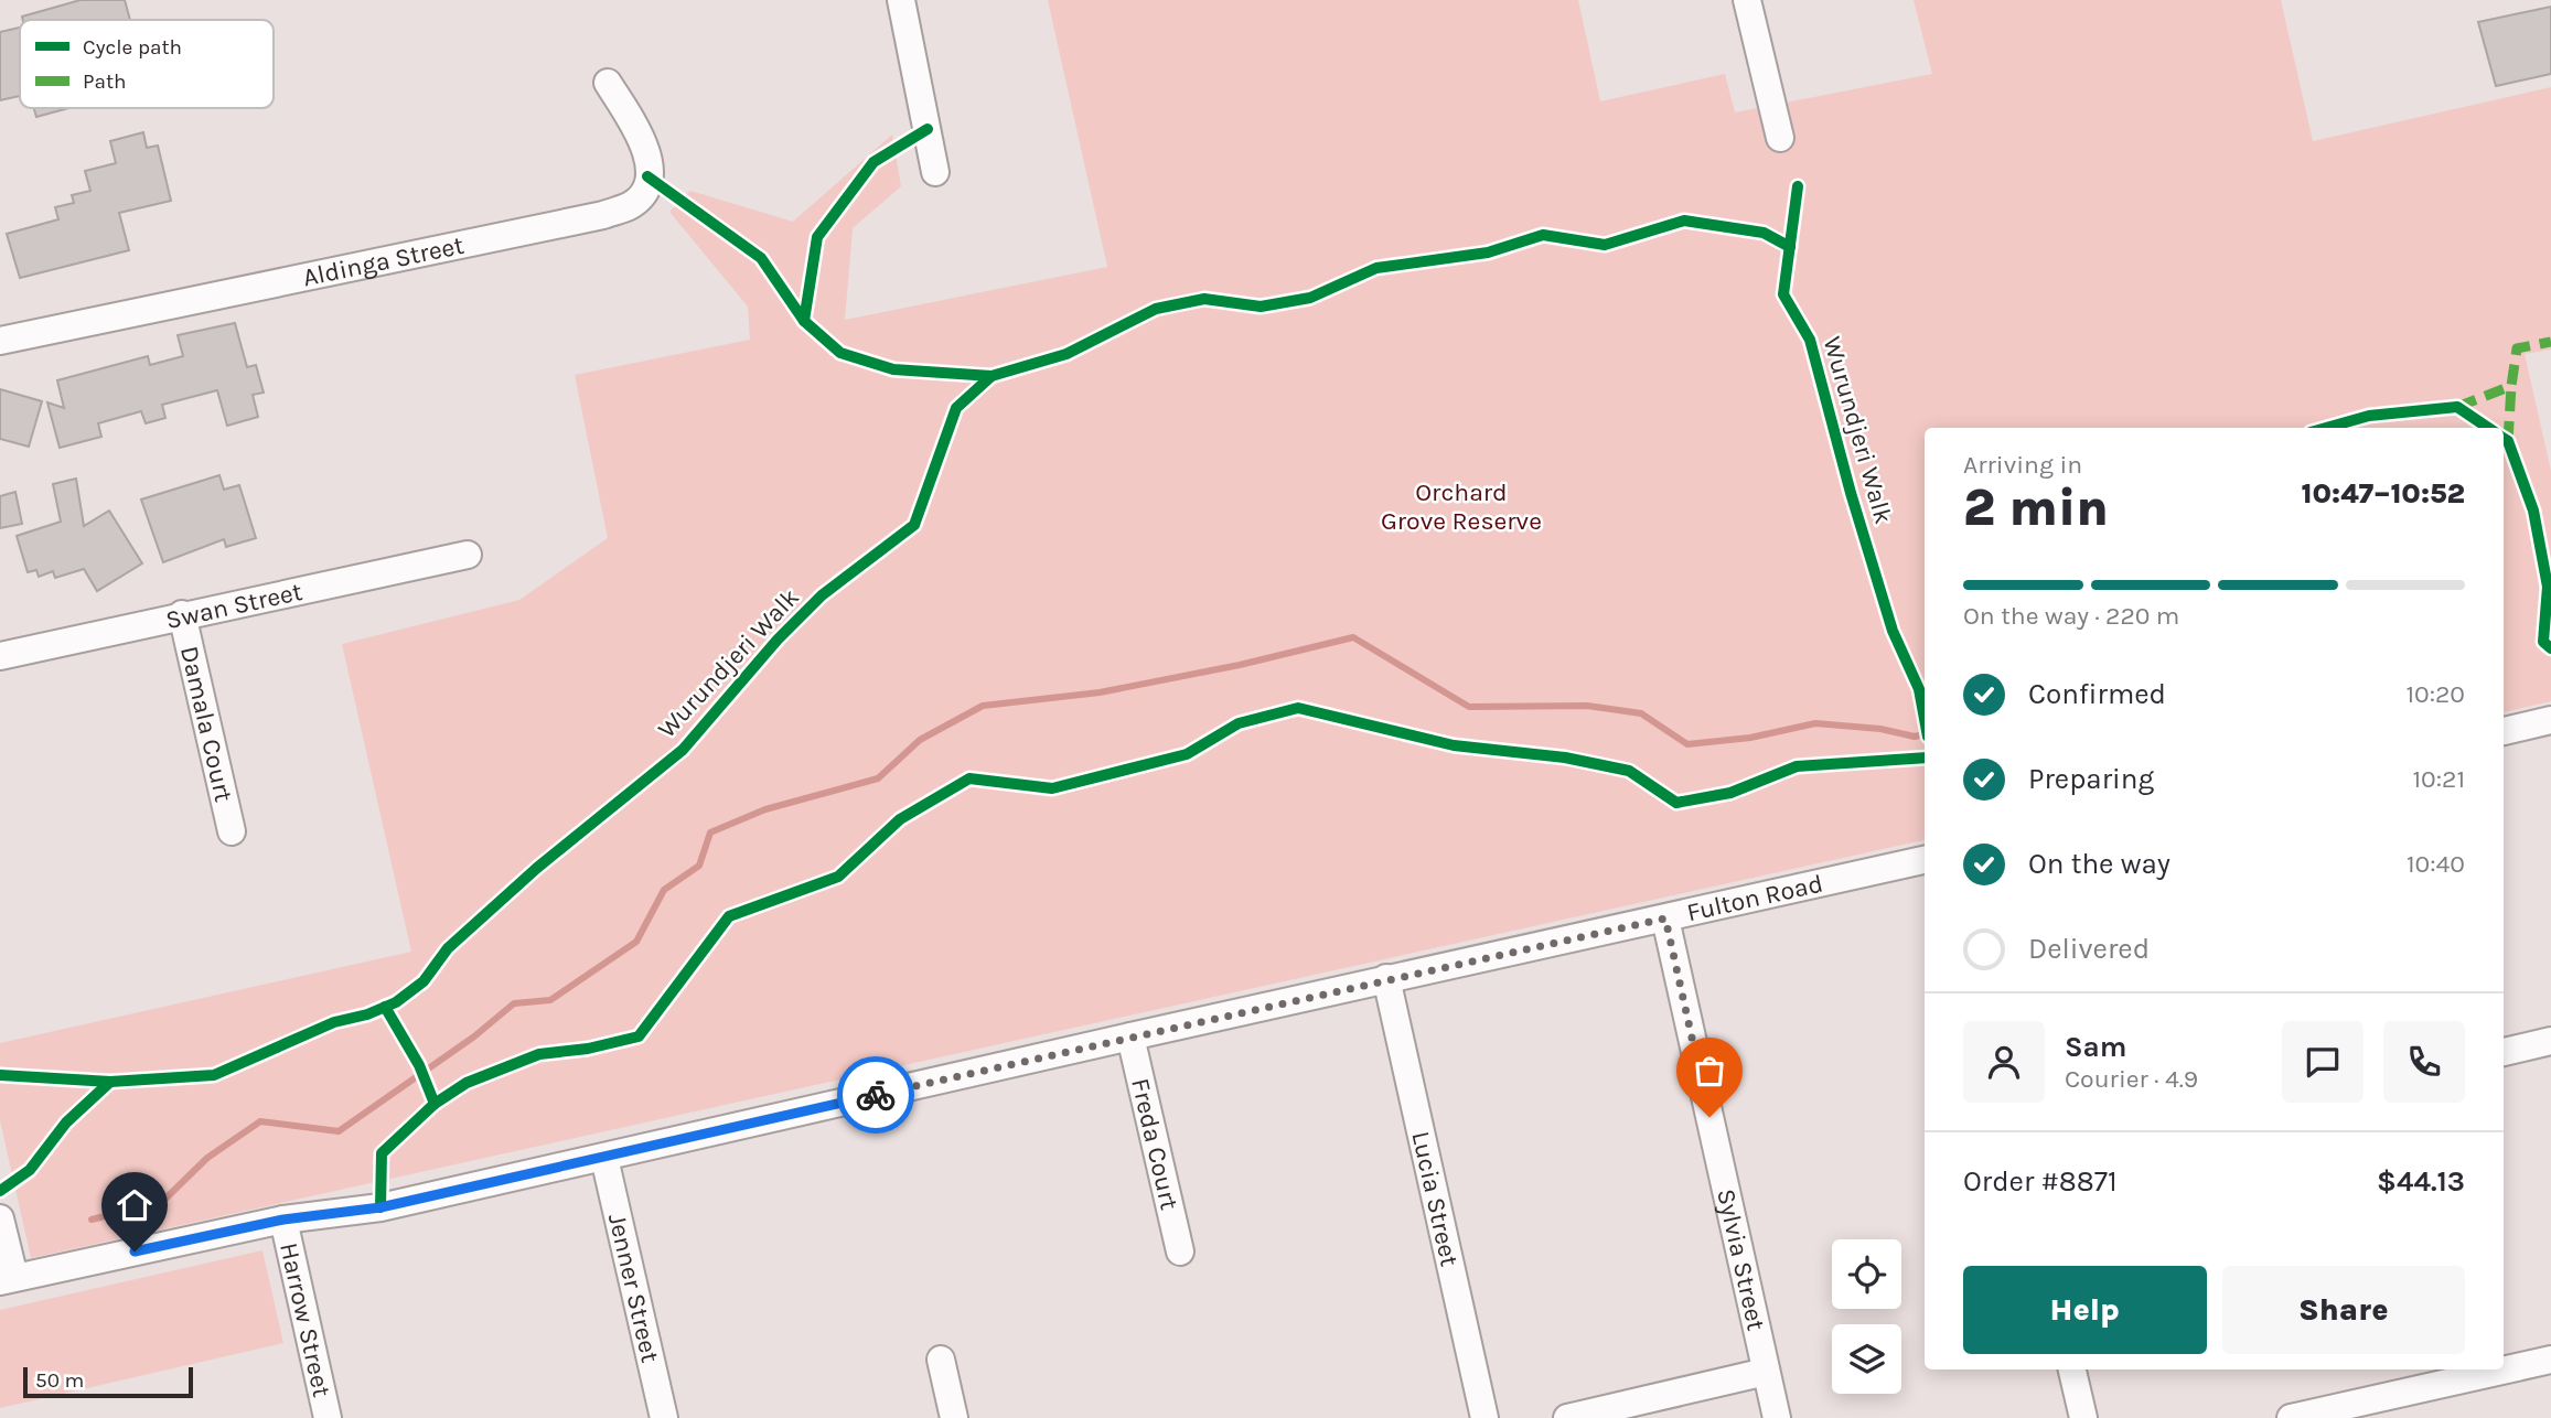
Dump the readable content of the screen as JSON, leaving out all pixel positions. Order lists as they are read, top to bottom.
{
  "streets": {
    "street": [
      "Aldinga Street",
      "Swan Street",
      "Damala Court",
      "Fulton Road",
      "Freda Court",
      "Lucia Street",
      "Sylvia Street",
      "Jenner Street",
      "Harrow Street"
    ],
    "cycle path": ["Wurundjeri Walk"]
  },
  "crossings": [
    ["Swan Street", "Damala Court"],
    ["Fulton Road", "Freda Court"],
    ["Fulton Road", "Lucia Street"],
    ["Fulton Road", "Sylvia Street"],
    ["Fulton Road", "Jenner Street"],
    ["Fulton Road", "Harrow Street"]
  ],
  "parks": ["Orchard Grove Reserve"],
  "legend": ["Cycle path", "Path"],
  "scale_bar": "50 m",
  "page": {
    "heading": ["2 min", "Arriving in", "10:47–10:52"],
    "panel": [
      "Sam",
      "Courier · 4.9",
      "Order #8871",
      "$44.13"
    ],
    "bar": "On the way · 220 m",
    "list": [
      ["Confirmed", "10:20"],
      ["Preparing", "10:21"],
      ["On the way", "10:40"],
      "Delivered"
    ],
    "buttons": ["Help", "Share"],
    "scale": "50 m"
  }
}
